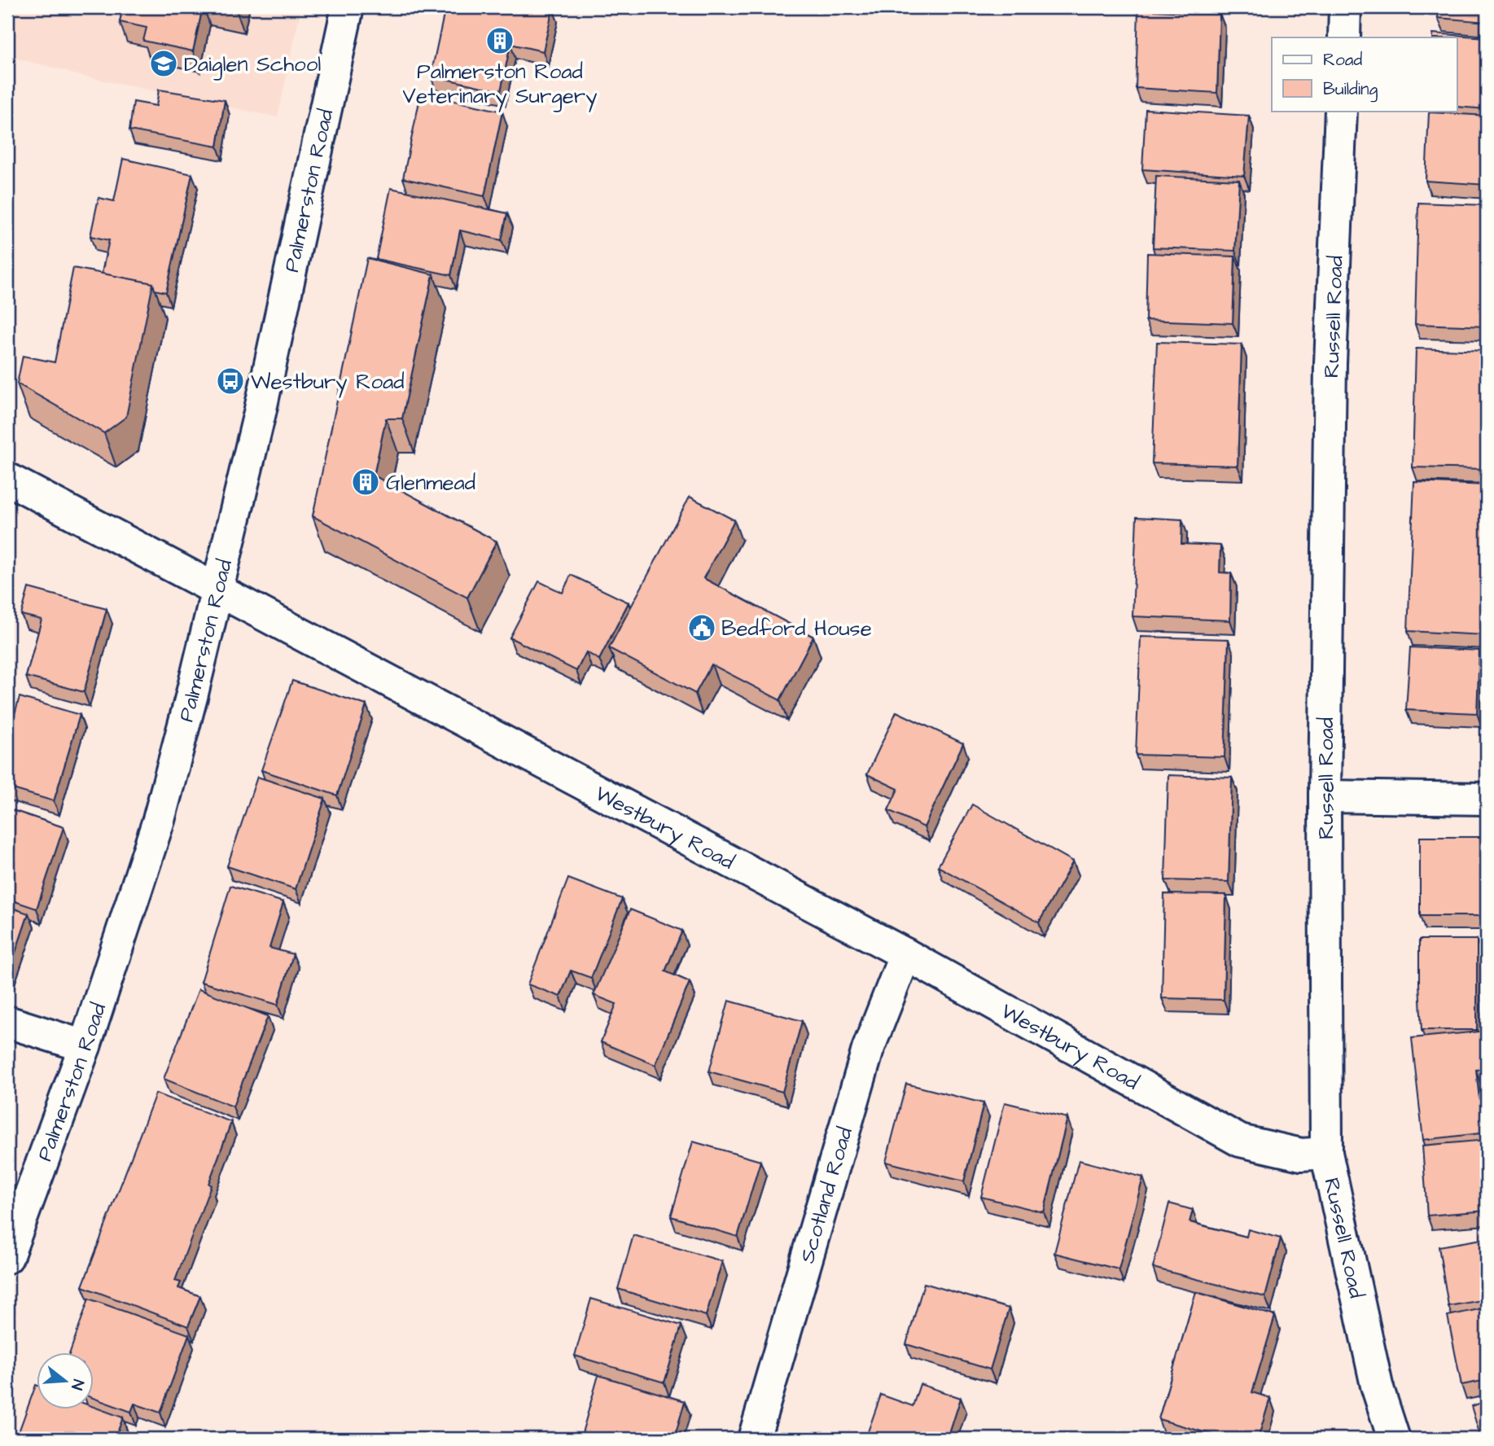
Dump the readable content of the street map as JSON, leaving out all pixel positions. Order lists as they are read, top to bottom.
{
  "streets": {
    "street": [
      "Palmerston Road",
      "Russell Road",
      "Westbury Road",
      "Scotland Road"
    ]
  },
  "crossings": [
    ["Palmerston Road", "Westbury Road"],
    ["Russell Road", "Westbury Road"],
    ["Westbury Road", "Scotland Road"]
  ],
  "places": {
    "building": ["Palmerston Road Veterinary Surgery", "Glenmead"],
    "school or university": ["Daiglen School"],
    "bus stop": ["Westbury Road"],
    "public building": ["Bedford House"]
  },
  "legend": ["Road", "Building"],
  "north": "right"
}
